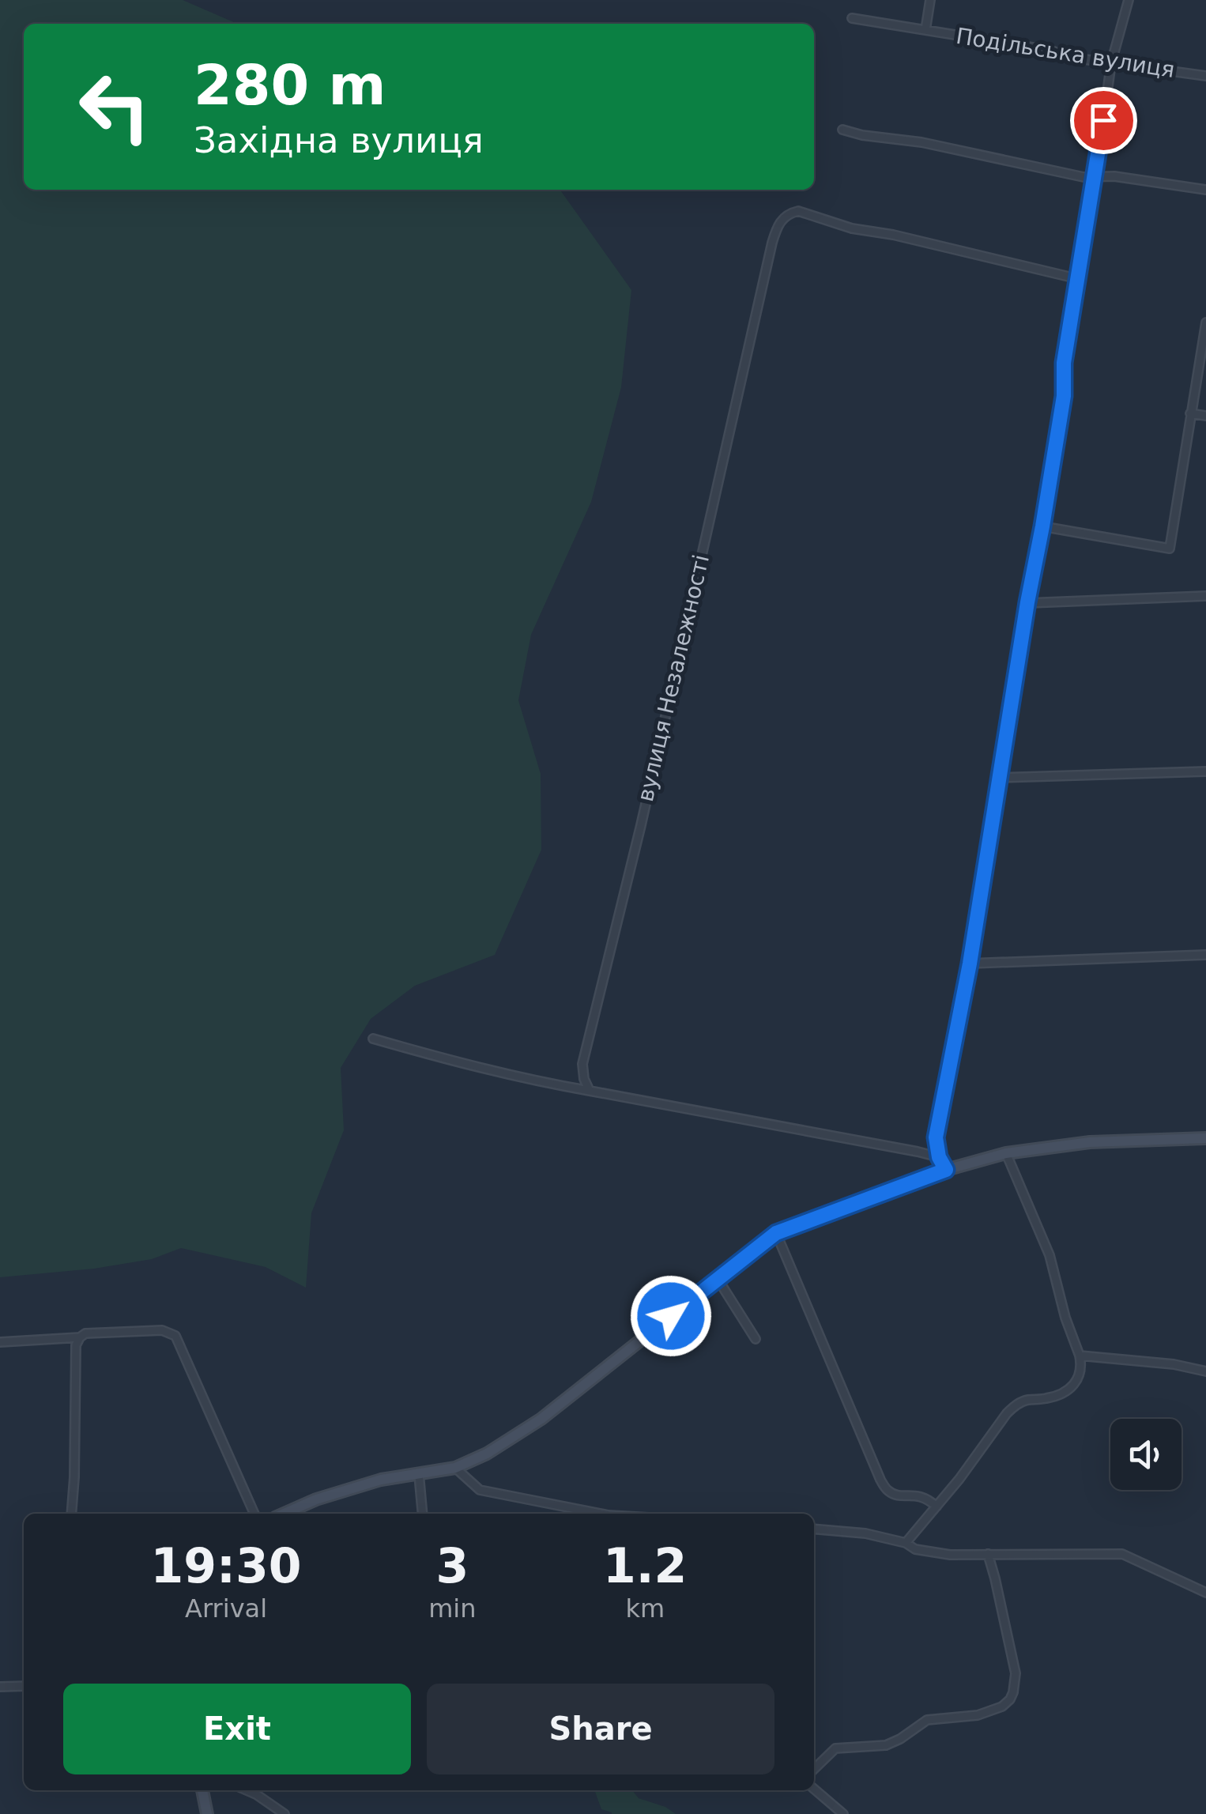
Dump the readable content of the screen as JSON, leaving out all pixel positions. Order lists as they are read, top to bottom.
{
  "streets": {
    "street": ["Подільська вулиця", "вулиця Незалежності"]
  },
  "page": {
    "turn": ["280 m", "Західна вулиця"],
    "eta": [
      "19:30",
      "Arrival",
      "3",
      "min",
      "1.2",
      "km"
    ],
    "buttons": ["Exit", "Share"]
  }
}
